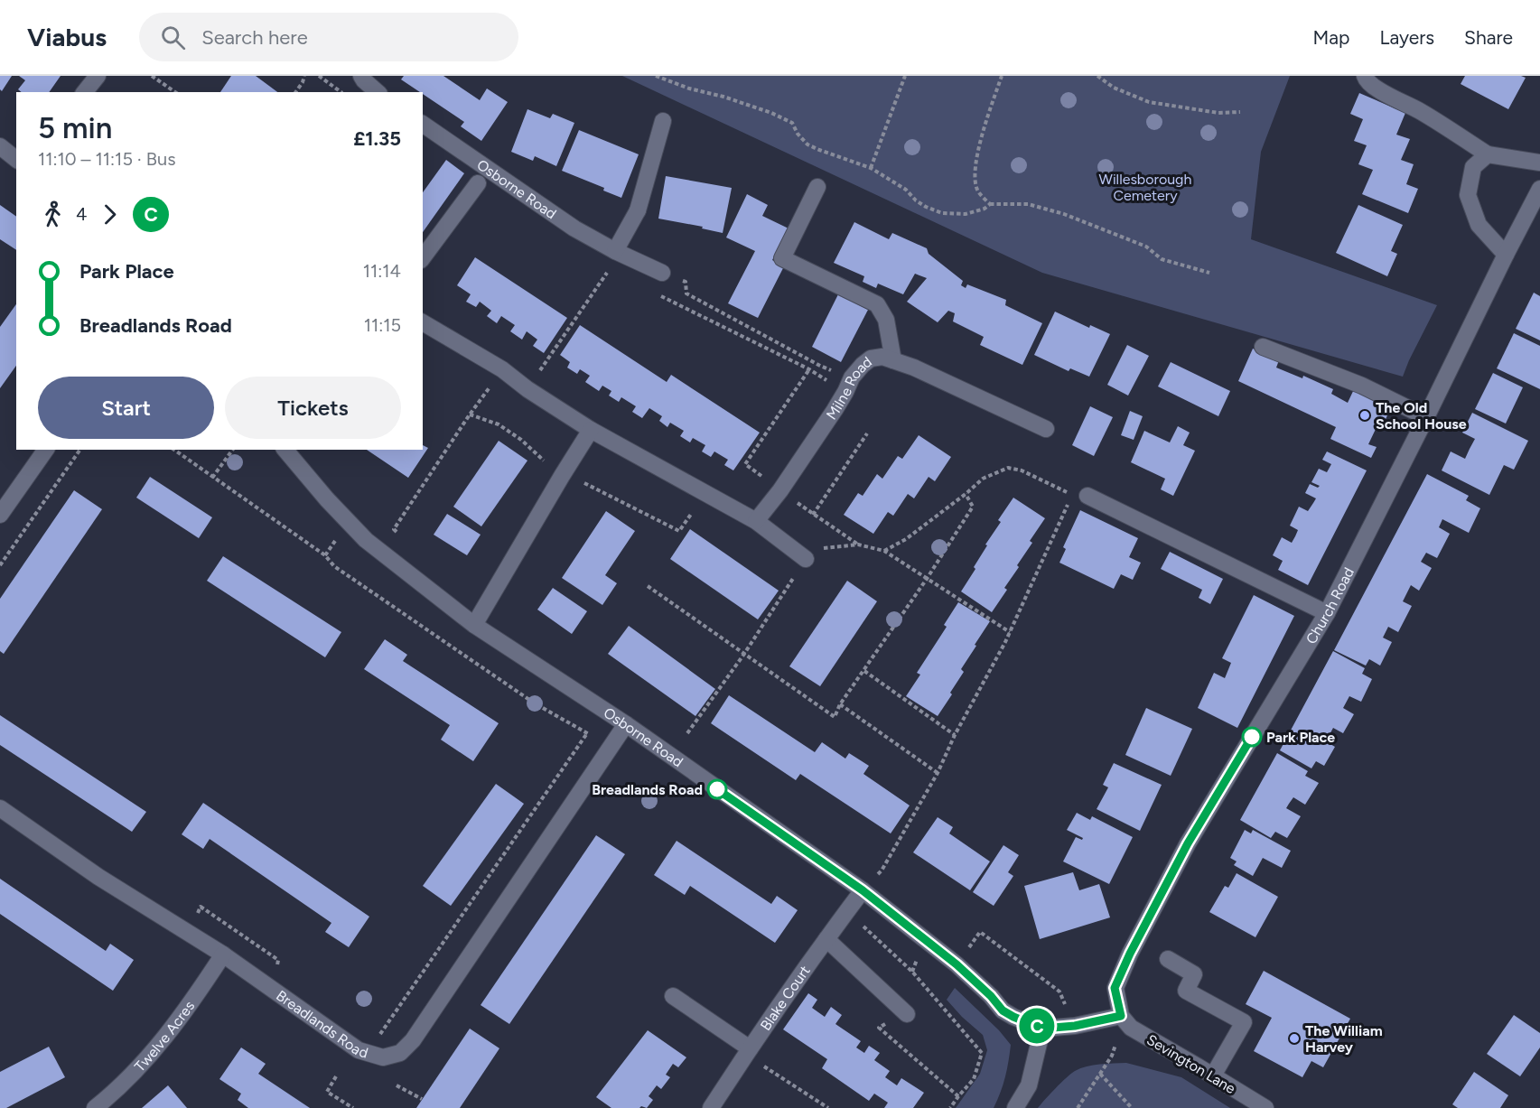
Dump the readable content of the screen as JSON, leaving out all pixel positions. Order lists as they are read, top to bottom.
{
  "streets": {
    "street": [
      "Osborne Road",
      "Milne Road",
      "Church Road",
      "Blake Court",
      "Breadlands Road",
      "Twelve Acres",
      "Sevington Lane"
    ]
  },
  "crossings": [
    ["Osborne Road", "Blake Court"],
    ["Osborne Road", "Breadlands Road"],
    ["Church Road", "Sevington Lane"],
    ["Breadlands Road", "Twelve Acres"]
  ],
  "parks": ["Willesborough Cemetery"],
  "places": [
    "The Old School House",
    "Park Place",
    "Breadlands Road",
    "The William Harvey"
  ],
  "lines": ["bus line C"],
  "page": {
    "header": "Viabus",
    "search": "Search here",
    "nav": ["Map", "Layers", "Share"],
    "on_map": "C",
    "heading": ["5 min", "11:10 – 11:15 · Bus", "£1.35"],
    "legs": ["4", "C"],
    "list": [
      {
        "name": "Park Place",
        "value": "11:14"
      },
      {
        "name": "Breadlands Road",
        "value": "11:15"
      }
    ],
    "buttons": ["Start", "Tickets"]
  }
}
